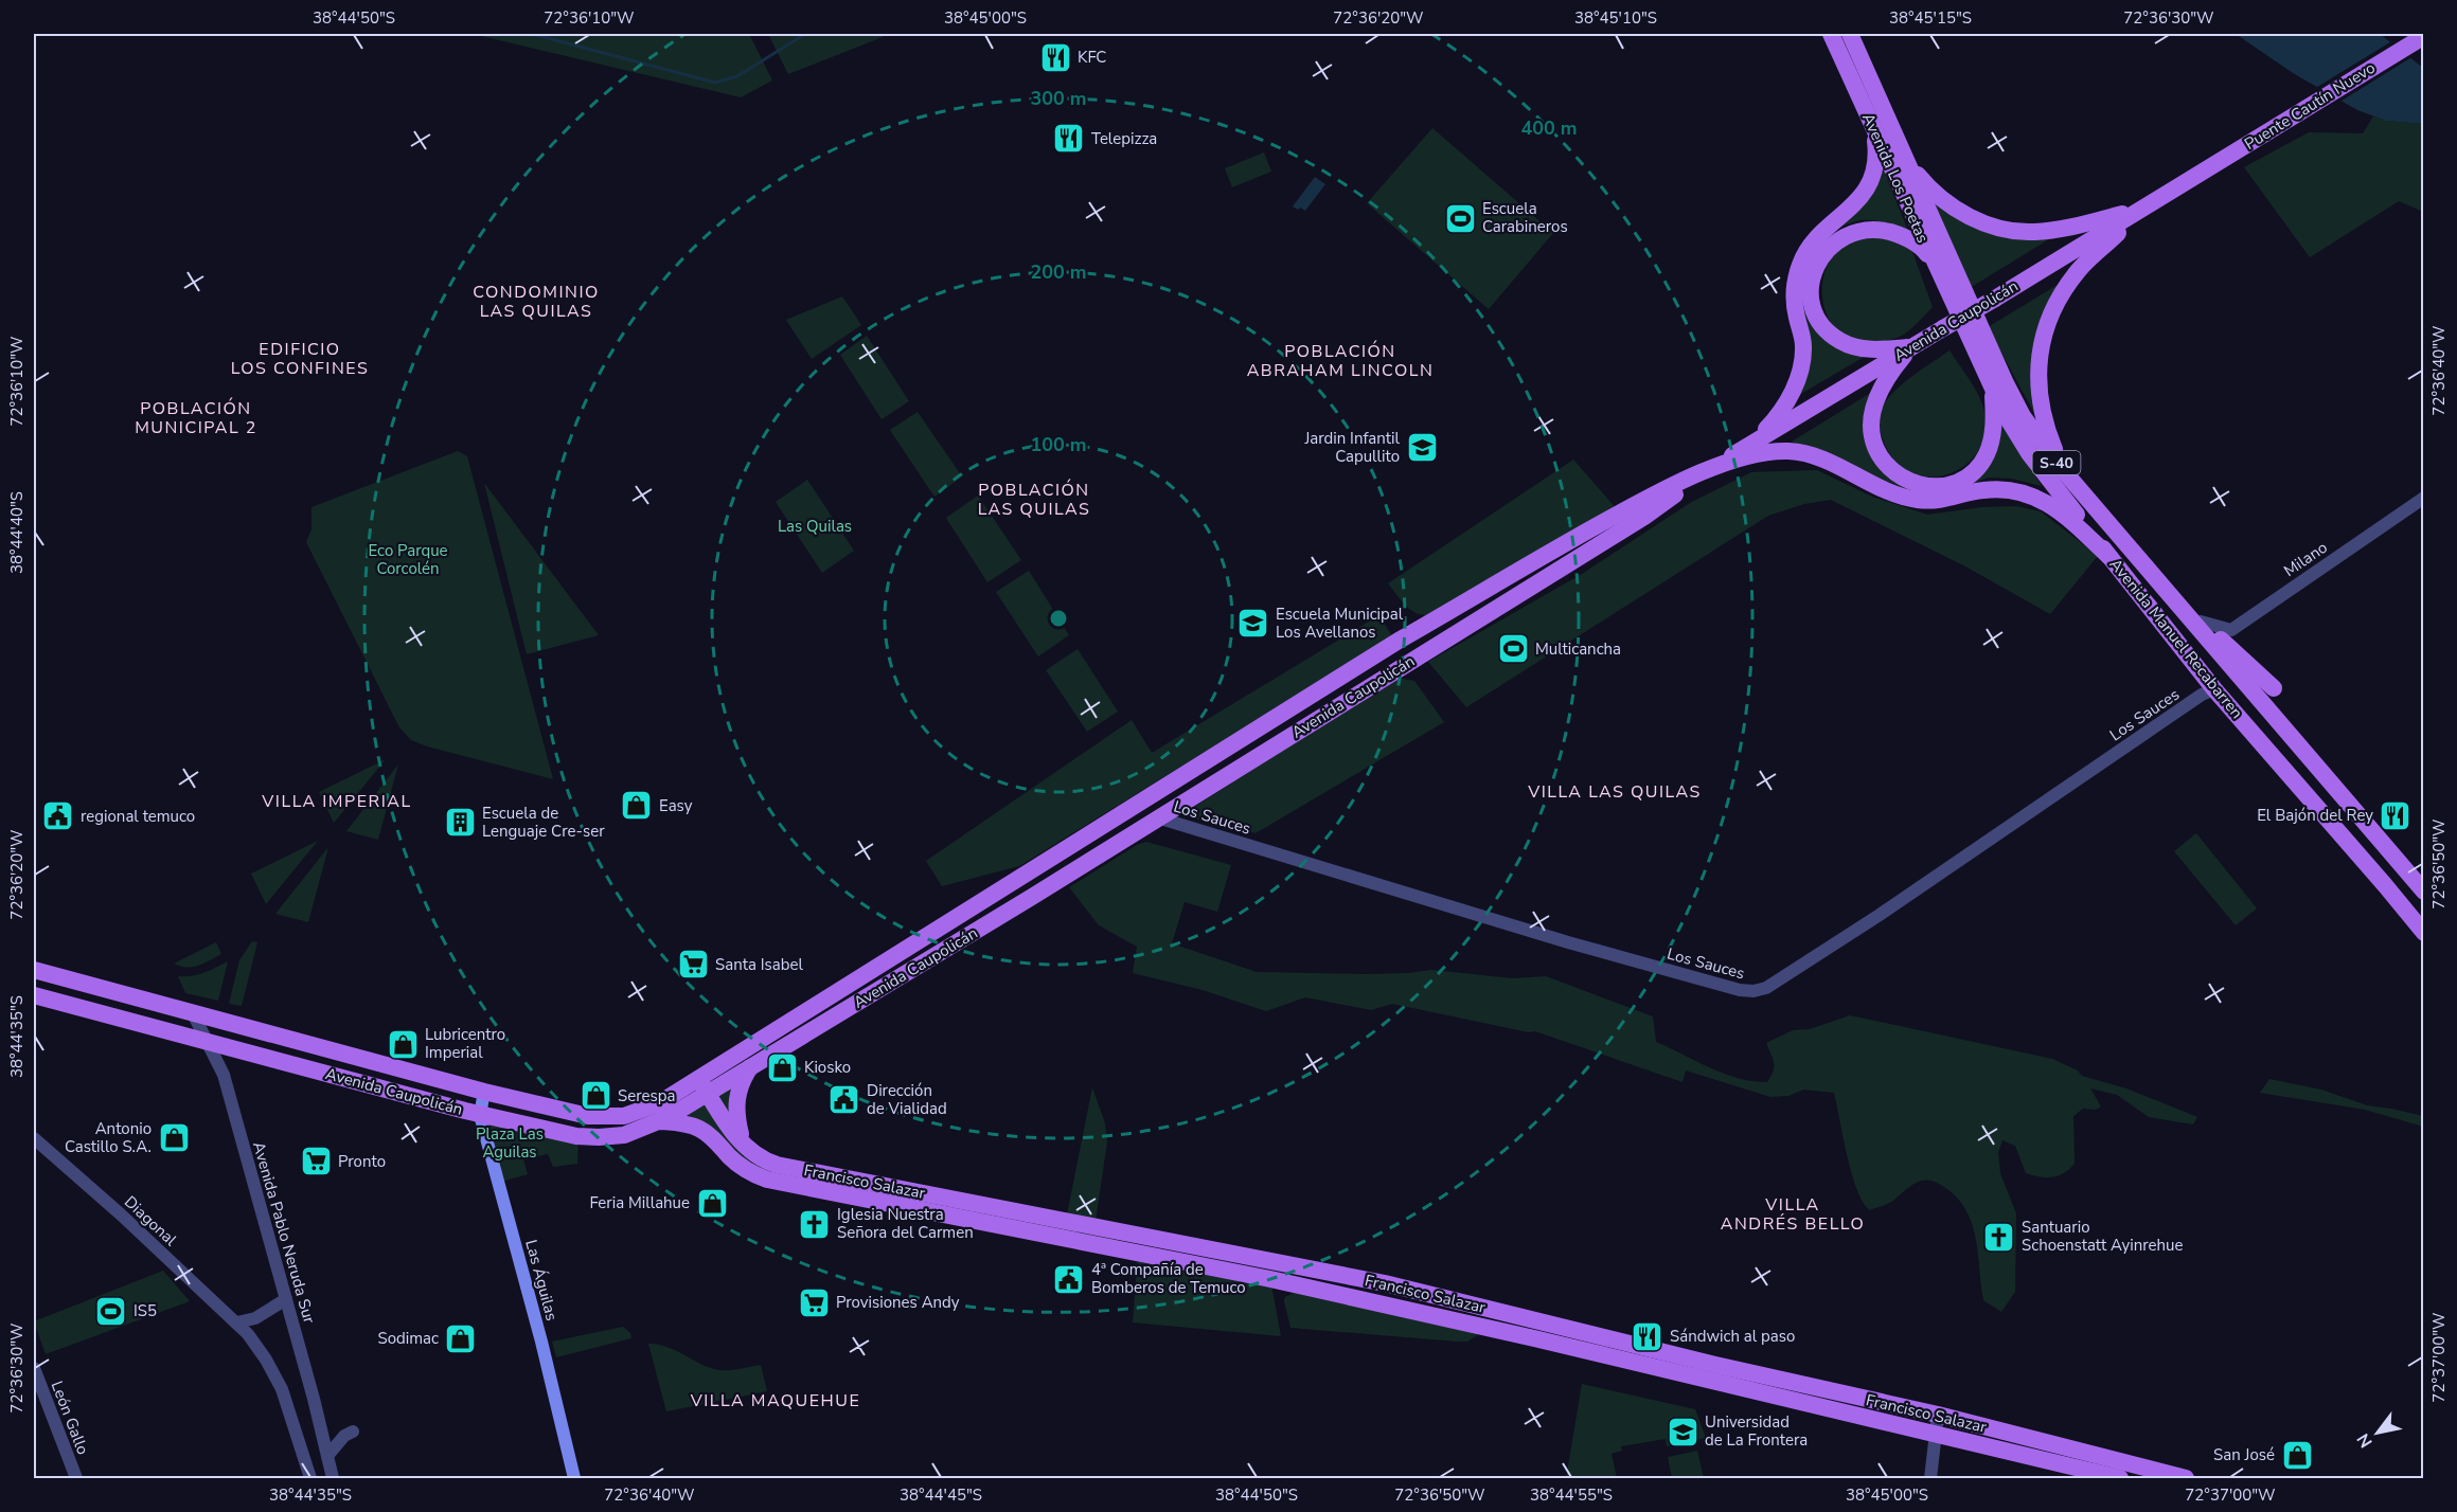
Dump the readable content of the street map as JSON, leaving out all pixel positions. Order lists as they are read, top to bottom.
{
  "streets": {
    "main road": [
      "Puente Cautín Nuevo",
      "Avenida Los Poetas",
      "Avenida Caupolicán",
      "S-40",
      "Avenida Manuel Recabarren",
      "Francisco Salazar",
      "Las Águilas"
    ],
    "street": [
      "Milano",
      "Los Sauces",
      "Diagonal",
      "Avenida Pablo Neruda Sur",
      "León Gallo"
    ]
  },
  "crossings": [
    ["Puente Cautín Nuevo", "Avenida Caupolicán"],
    ["Avenida Los Poetas", "Avenida Manuel Recabarren"],
    ["Avenida Caupolicán", "Los Sauces"],
    ["Avenida Caupolicán", "Francisco Salazar"],
    ["Avenida Caupolicán", "Avenida Pablo Neruda Sur"],
    ["Avenida Caupolicán", "Las Águilas"],
    ["Avenida Manuel Recabarren", "Los Sauces"]
  ],
  "districts": [
    "CONDOMINIO LAS QUILAS",
    "EDIFICIO LOS CONFINES",
    "POBLACIÓN ABRAHAM LINCOLN",
    "POBLACIÓN MUNICIPAL 2",
    "POBLACIÓN LAS QUILAS",
    "VILLA LAS QUILAS",
    "VILLA IMPERIAL",
    "VILLA ANDRÉS BELLO",
    "VILLA MAQUEHUE"
  ],
  "parks": ["Las Quilas", "Eco Parque Corcolén", "Plaza Las Aguilas"],
  "places": {
    "restaurant": [
      "KFC",
      "Telepizza",
      "El Bajón del Rey",
      "Sándwich al paso"
    ],
    "sports": ["Escuela Carabineros", "Multicancha", "IS5"],
    "school or university": ["Jardin Infantil Capullito", "Escuela Municipal Los Avellanos", "Universidad de La Frontera"],
    "shop": [
      "Easy",
      "Lubricentro Imperial",
      "Kiosko",
      "Serespa",
      "Antonio Castillo S.A.",
      "Feria Millahue",
      "Sodimac",
      "San José"
    ],
    "public building": ["regional temuco", "Dirección de Vialidad", "4ª Compañía de Bomberos de Temuco"],
    "building": ["Escuela de Lenguaje Cre-ser"],
    "supermarket": ["Santa Isabel", "Pronto", "Provisiones Andy"],
    "church": ["Iglesia Nuestra Señora del Carmen", "Santuario Schoenstatt Ayinrehue"]
  },
  "north": "bottom left",
  "coordinates": [
    "38°44'50\"S",
    "72°36'10\"W",
    "38°45'00\"S",
    "72°36'20\"W",
    "38°45'10\"S",
    "38°45'15\"S",
    "72°36'30\"W",
    "72°36'40\"W",
    "38°44'40\"S",
    "72°36'50\"W",
    "38°44'35\"S",
    "72°37'00\"W",
    "38°44'45\"S",
    "38°44'55\"S"
  ],
  "rings": [
    "300 m",
    "400 m",
    "200 m",
    "100 m"
  ]
}
